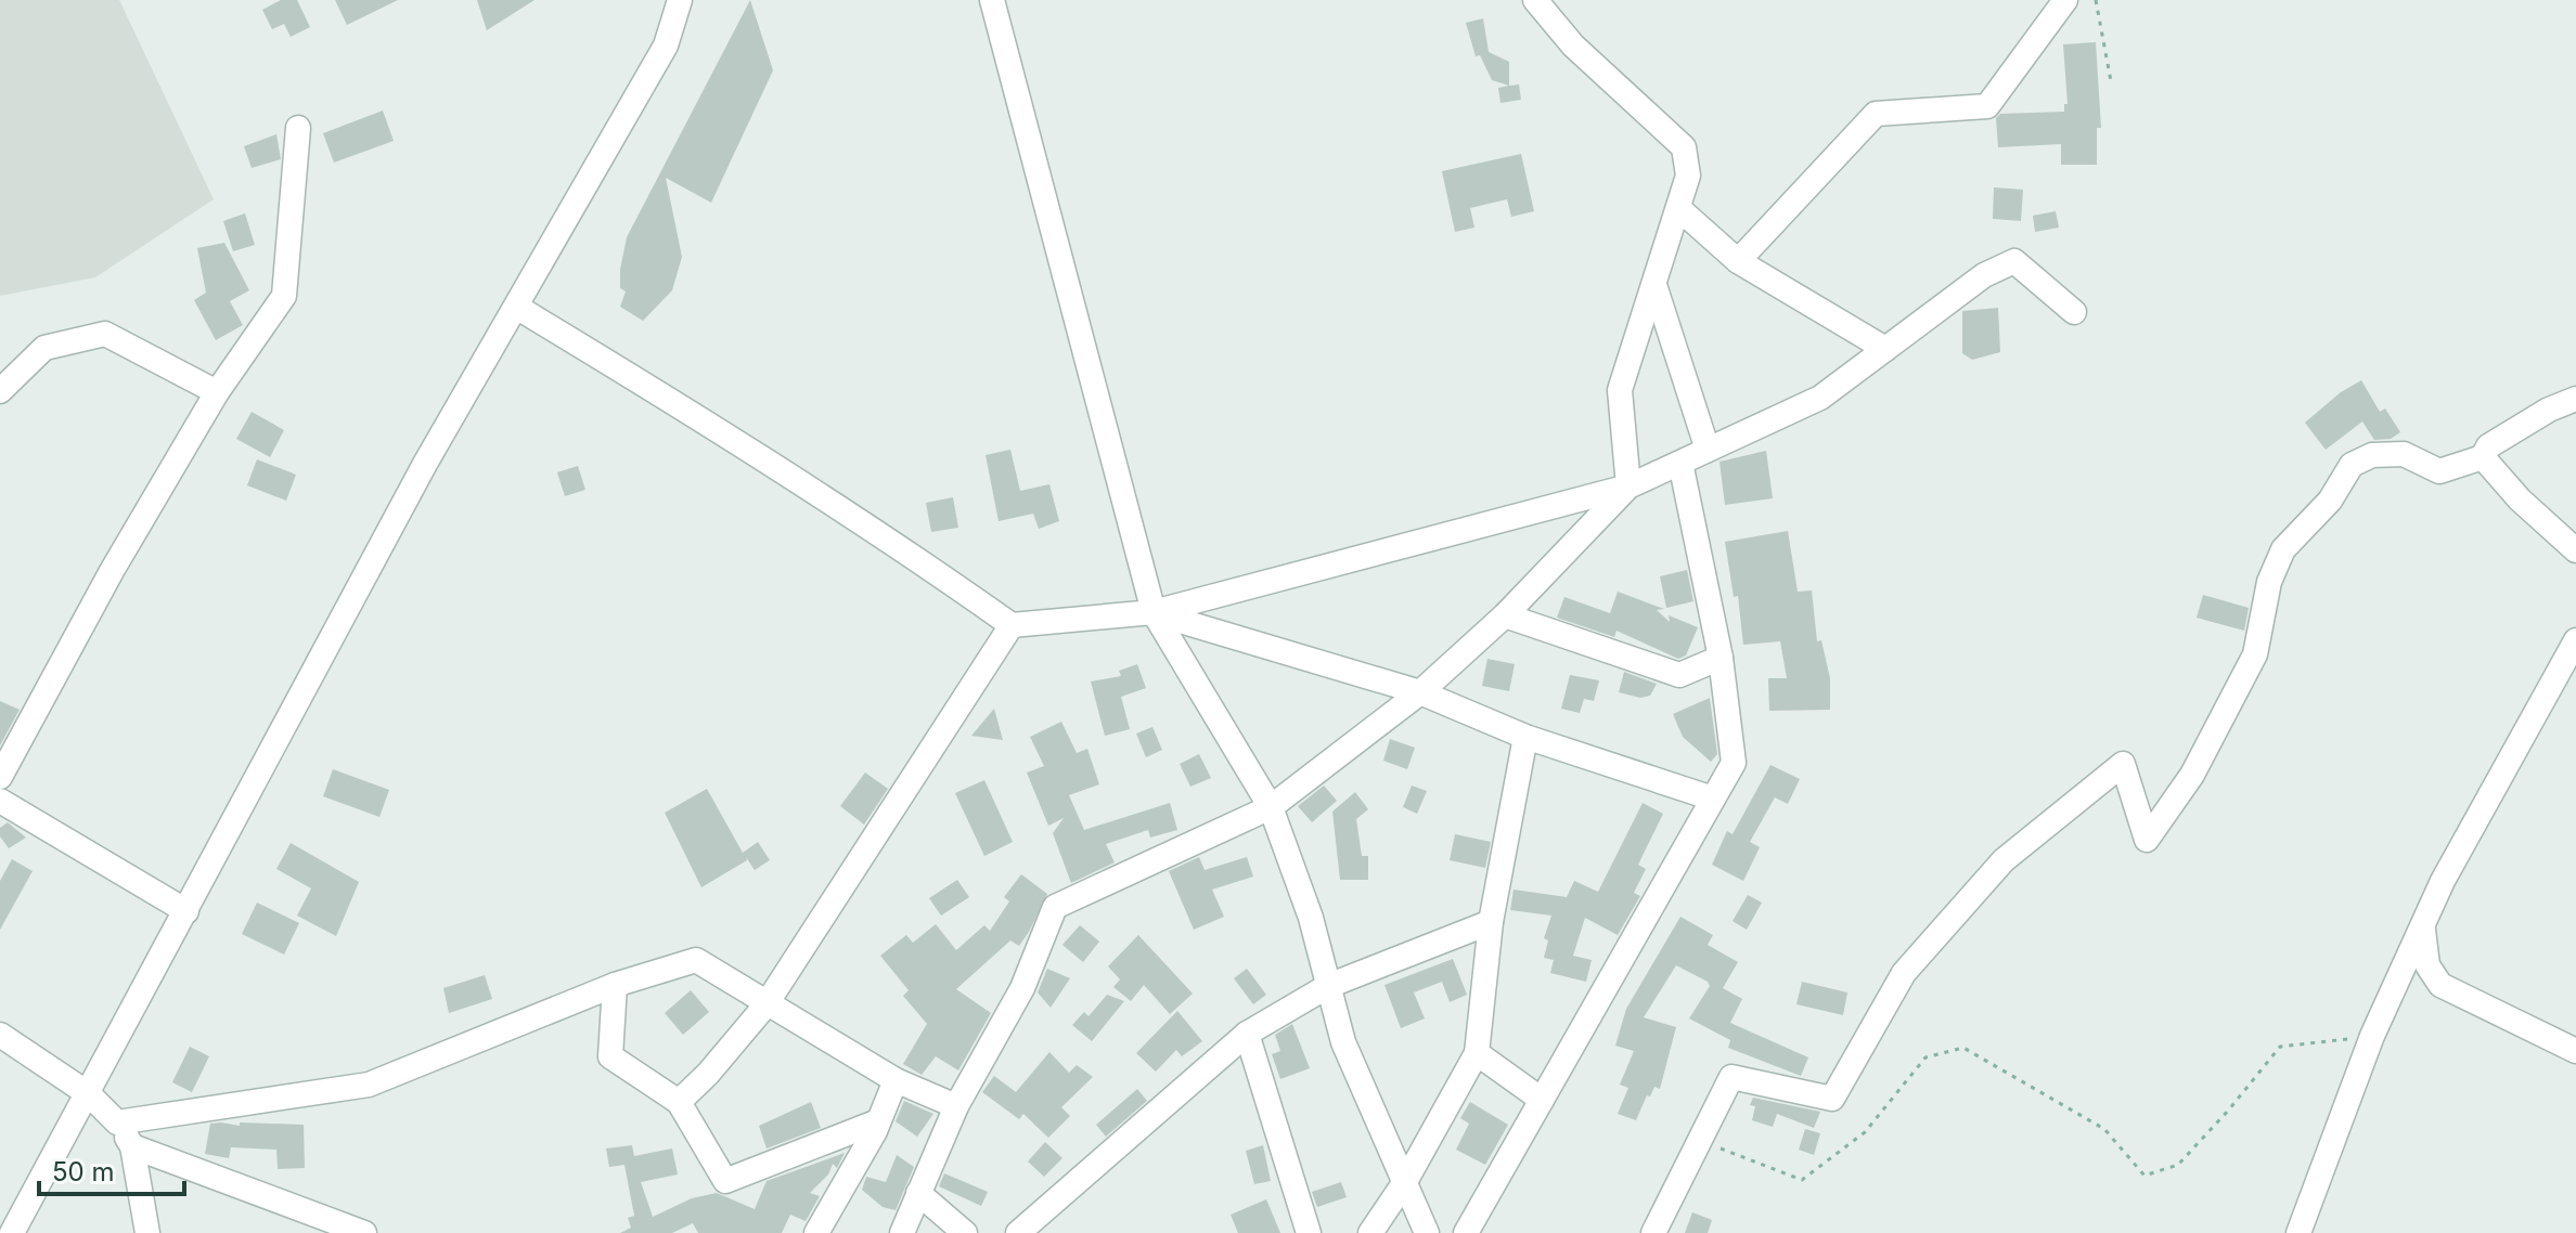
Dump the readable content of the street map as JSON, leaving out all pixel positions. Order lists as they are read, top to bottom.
{
  "scale_bar": "50 m"
}
